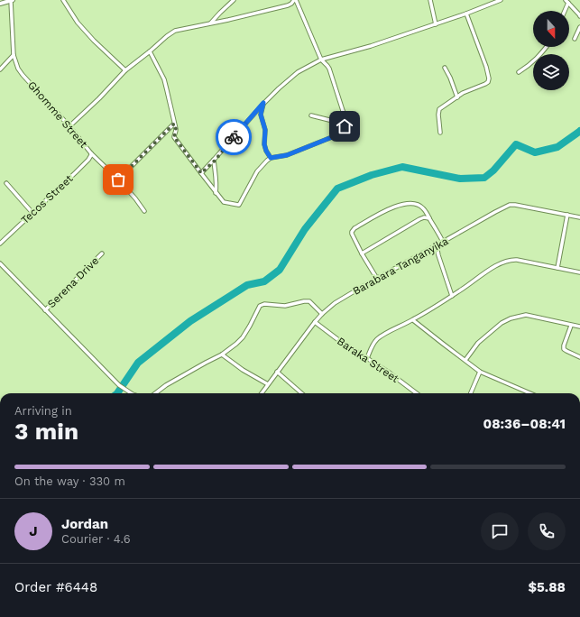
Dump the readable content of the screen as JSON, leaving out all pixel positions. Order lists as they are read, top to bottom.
{
  "streets": {
    "street": [
      "Ghomme Street",
      "Tecos Street",
      "Barabara Tanganyika",
      "Serena Drive",
      "Baraka Street"
    ]
  },
  "crossings": [
    ["Ghomme Street", "Tecos Street"],
    ["Barabara Tanganyika", "Baraka Street"]
  ],
  "north": "bottom",
  "page": {
    "heading": ["3 min", "Arriving in", "08:36–08:41"],
    "panel": [
      "Jordan",
      "Courier · 4.6",
      "Order #6448",
      "$5.88"
    ],
    "bar": "On the way · 330 m",
    "round": "J"
  }
}
